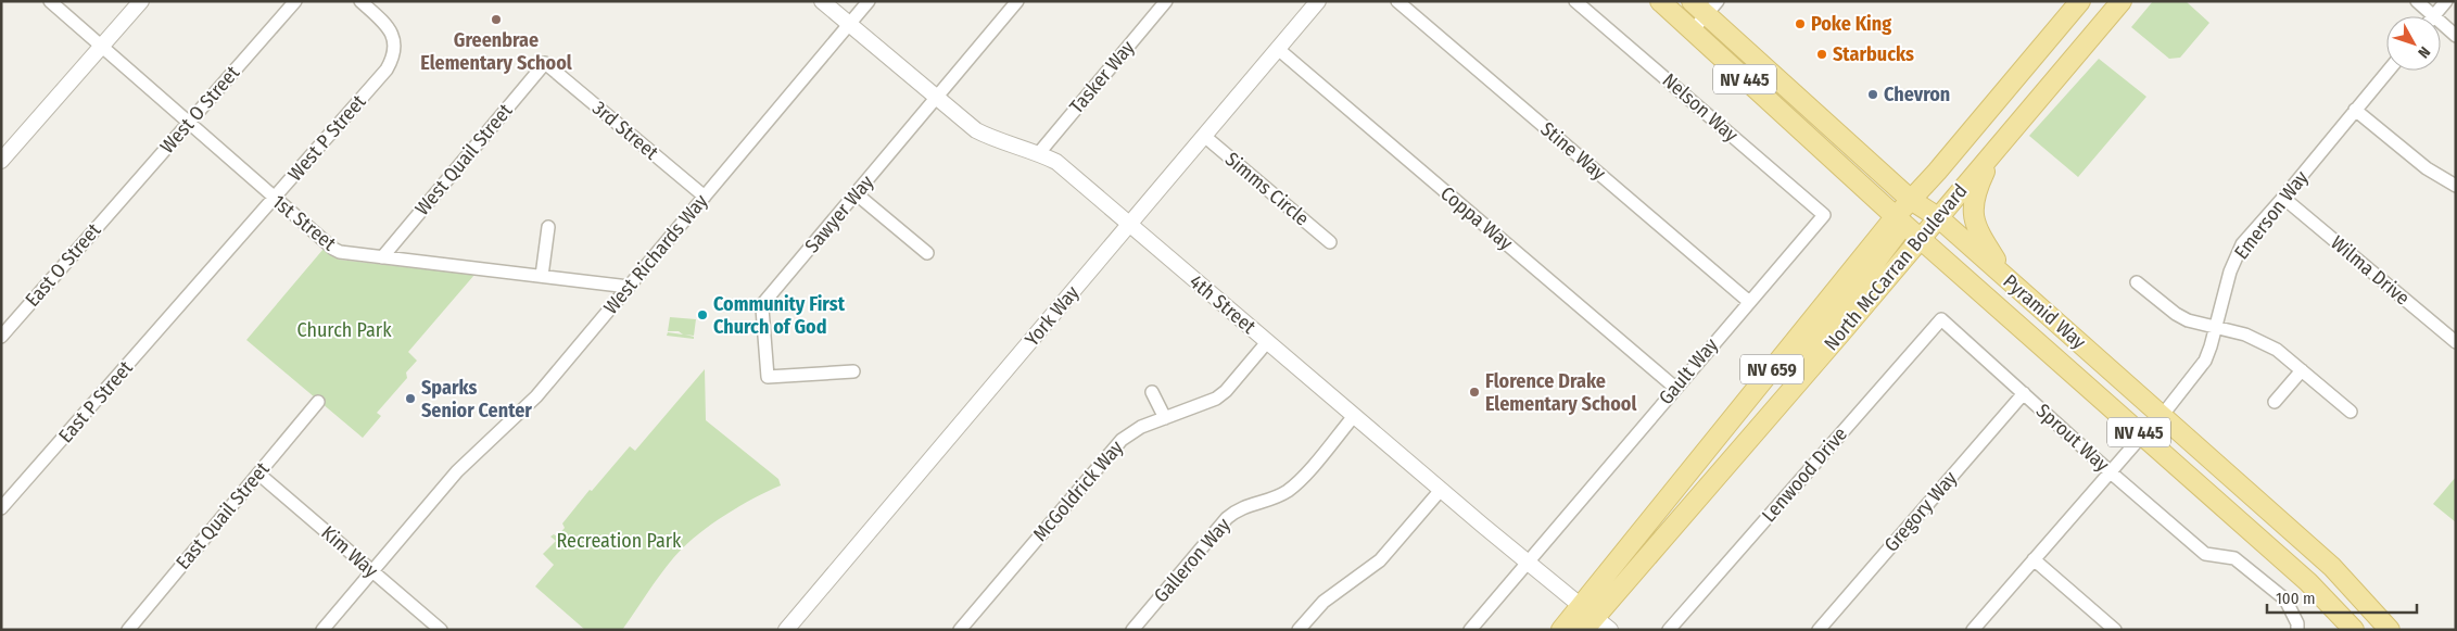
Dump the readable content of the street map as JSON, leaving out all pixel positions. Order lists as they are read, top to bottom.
{
  "streets": {
    "main road": [
      "NV 445",
      "North McCarran Boulevard",
      "Pyramid Way",
      "NV 659"
    ],
    "street": [
      "Tasker Way",
      "Nelson Way",
      "West O Street",
      "3rd Street",
      "West P Street",
      "Stine Way",
      "West Quail Street",
      "Simms Circle",
      "Sawyer Way",
      "Emerson Way",
      "Coppa Way",
      "1st Street",
      "West Richards Way",
      "East O Street",
      "Wilma Drive",
      "4th Street",
      "York Way",
      "Gault Way",
      "East P Street",
      "Sprout Way",
      "Lenwood Drive",
      "McGoldrick Way",
      "Gregory Way",
      "East Quail Street",
      "Kim Way",
      "Galleron Way"
    ]
  },
  "crossings": [
    ["Tasker Way", "4th Street"],
    ["Nelson Way", "Gault Way"],
    ["West O Street", "1st Street"],
    ["West O Street", "East O Street"],
    ["3rd Street", "West Quail Street"],
    ["3rd Street", "West Richards Way"],
    ["West P Street", "1st Street"],
    ["West P Street", "East P Street"],
    ["Stine Way", "Gault Way"],
    ["West Quail Street", "1st Street"],
    ["Simms Circle", "York Way"],
    ["Sawyer Way", "4th Street"],
    ["Emerson Way", "Wilma Drive"],
    ["Emerson Way", "Pyramid Way"],
    ["Coppa Way", "York Way"],
    ["Coppa Way", "Gault Way"],
    ["1st Street", "West Richards Way"],
    ["West Richards Way", "4th Street"],
    ["West Richards Way", "Kim Way"],
    ["North McCarran Boulevard", "4th Street"],
    ["North McCarran Boulevard", "Pyramid Way"],
    ["4th Street", "York Way"],
    ["4th Street", "Gault Way"],
    ["4th Street", "McGoldrick Way"],
    ["4th Street", "Galleron Way"],
    ["Sprout Way", "Lenwood Drive"],
    ["Sprout Way", "Gregory Way"],
    ["East Quail Street", "Kim Way"]
  ],
  "parks": ["Church Park", "Recreation Park"],
  "places": [
    "Greenbrae Elementary School",
    "Poke King",
    "Starbucks",
    "Chevron",
    "Community First Church of God",
    "Florence Drake Elementary School",
    "Sparks Senior Center"
  ],
  "scale_bar": "100 m",
  "north": "bottom right"
}
